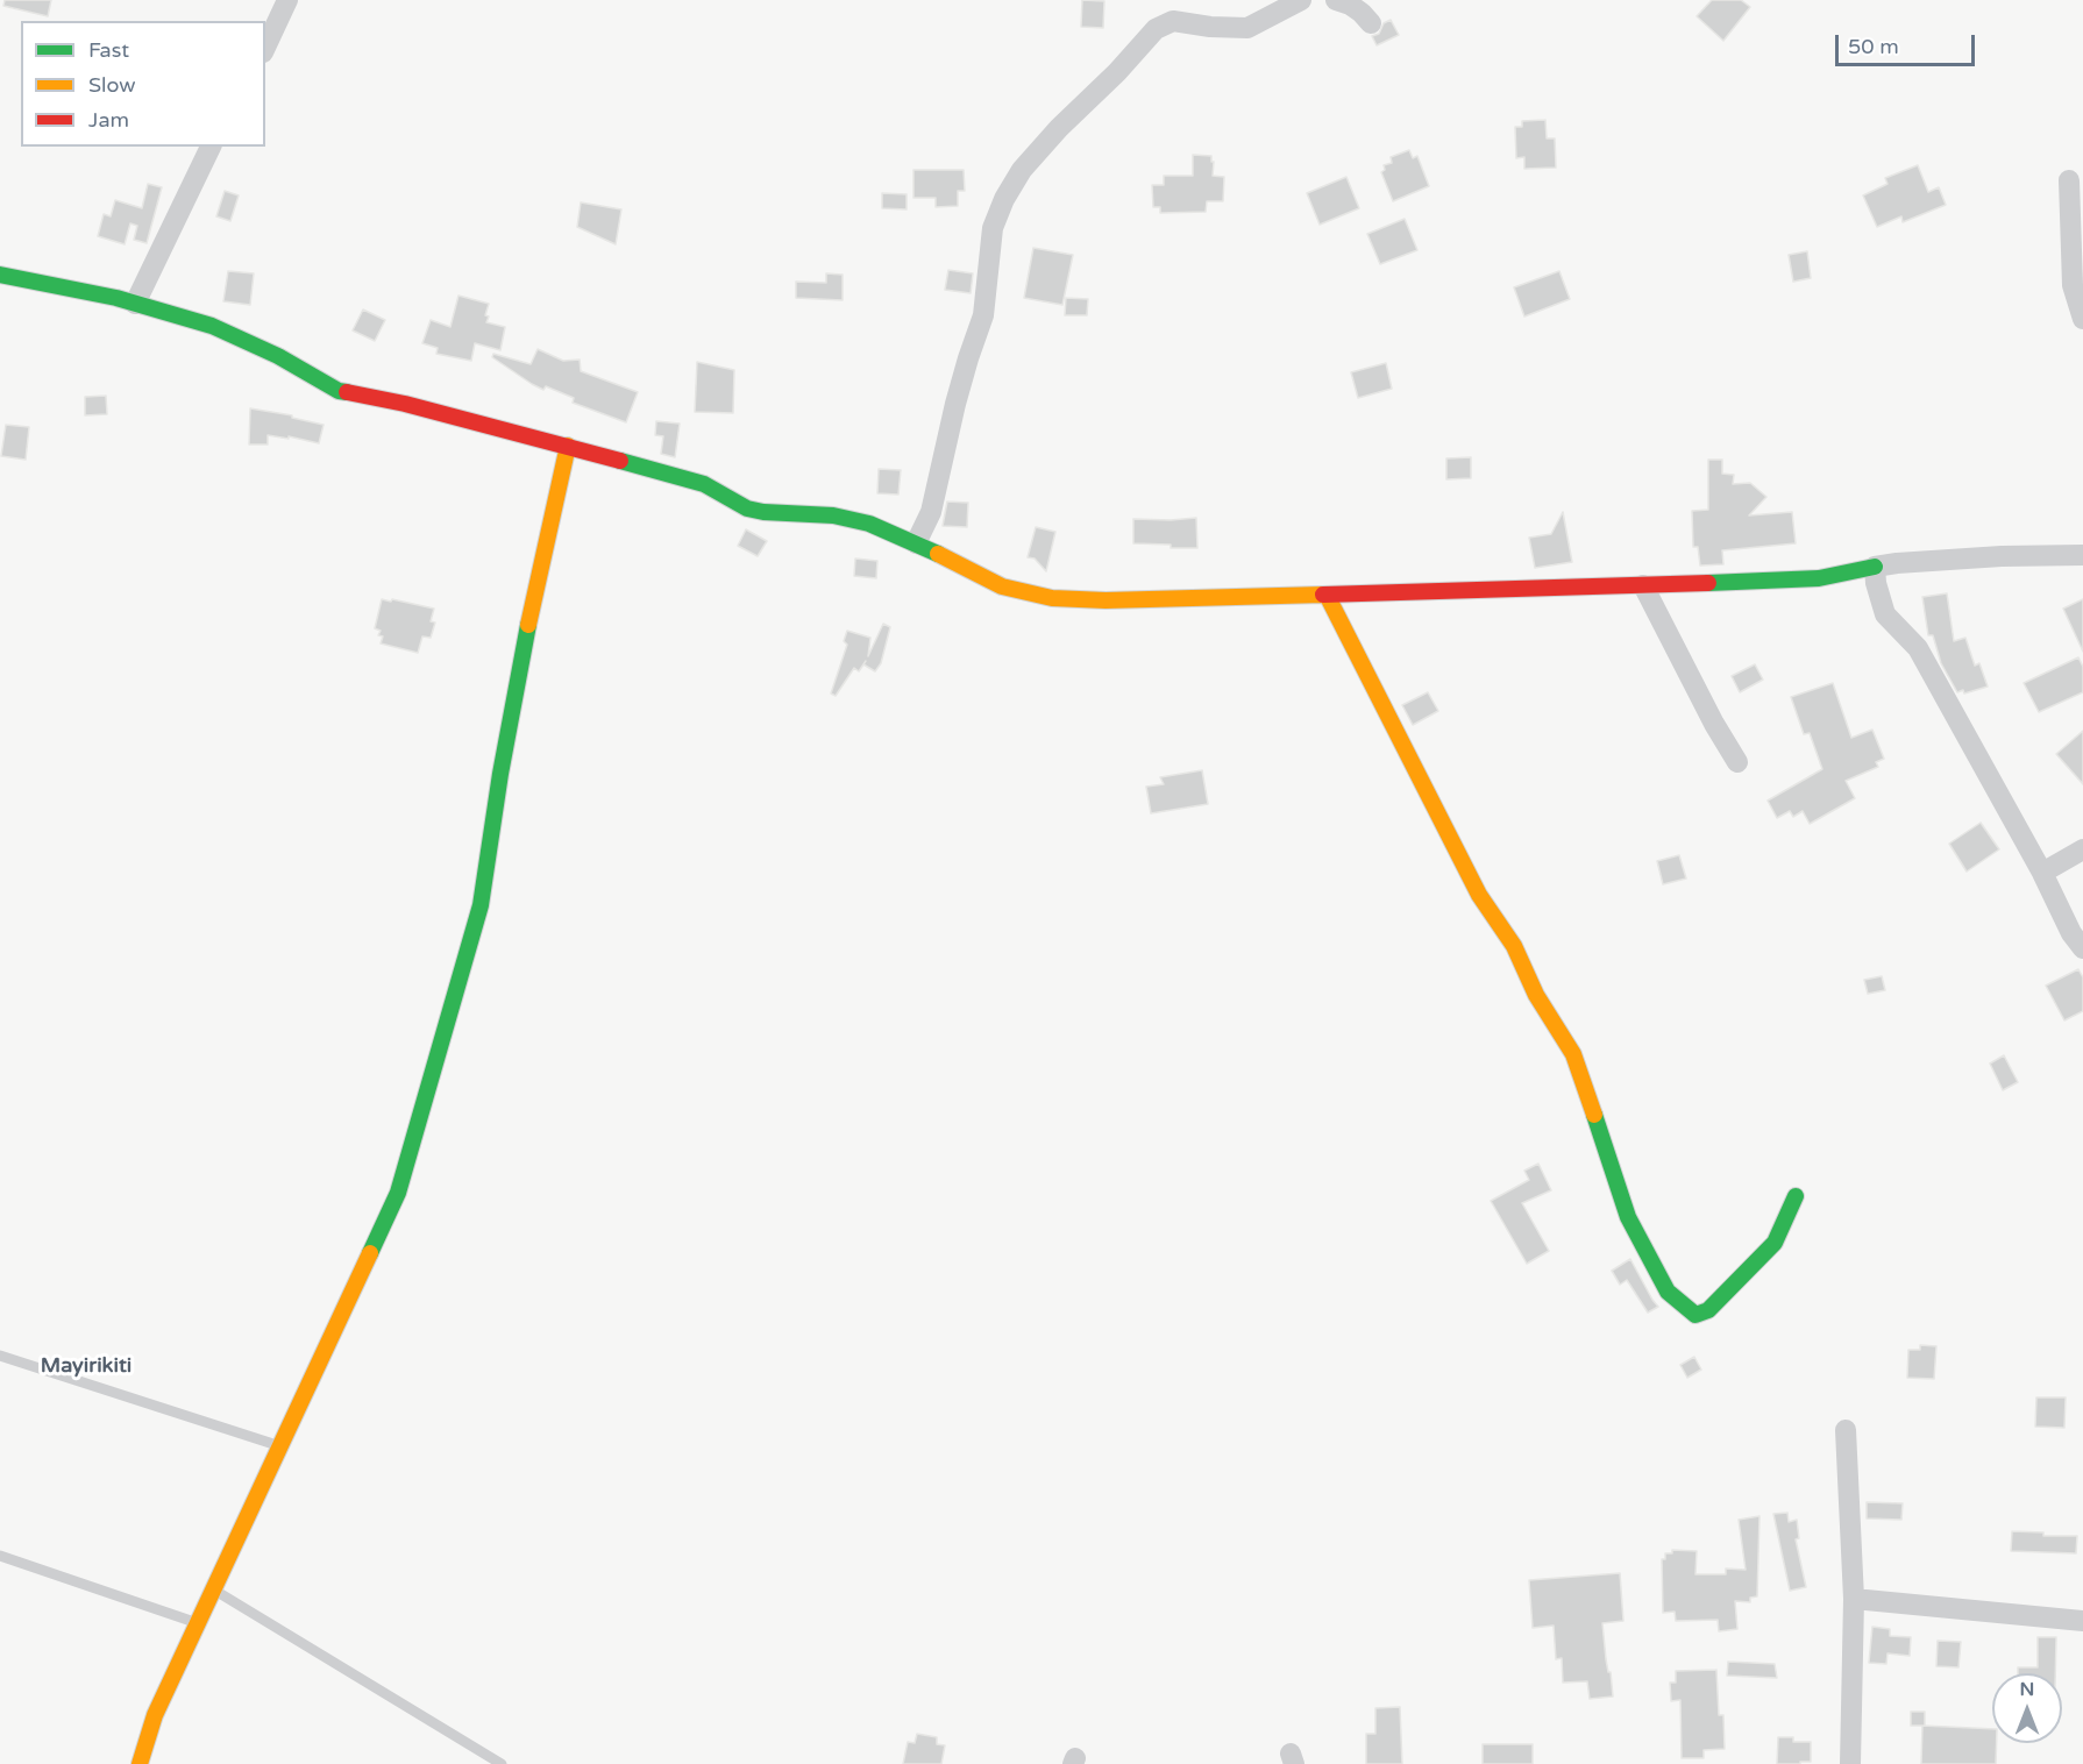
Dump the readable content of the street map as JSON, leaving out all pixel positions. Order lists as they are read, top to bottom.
{
  "districts": ["Mayirikiti"],
  "legend": ["Fast", "Slow", "Jam"],
  "scale_bar": "50 m",
  "north": "top"
}
